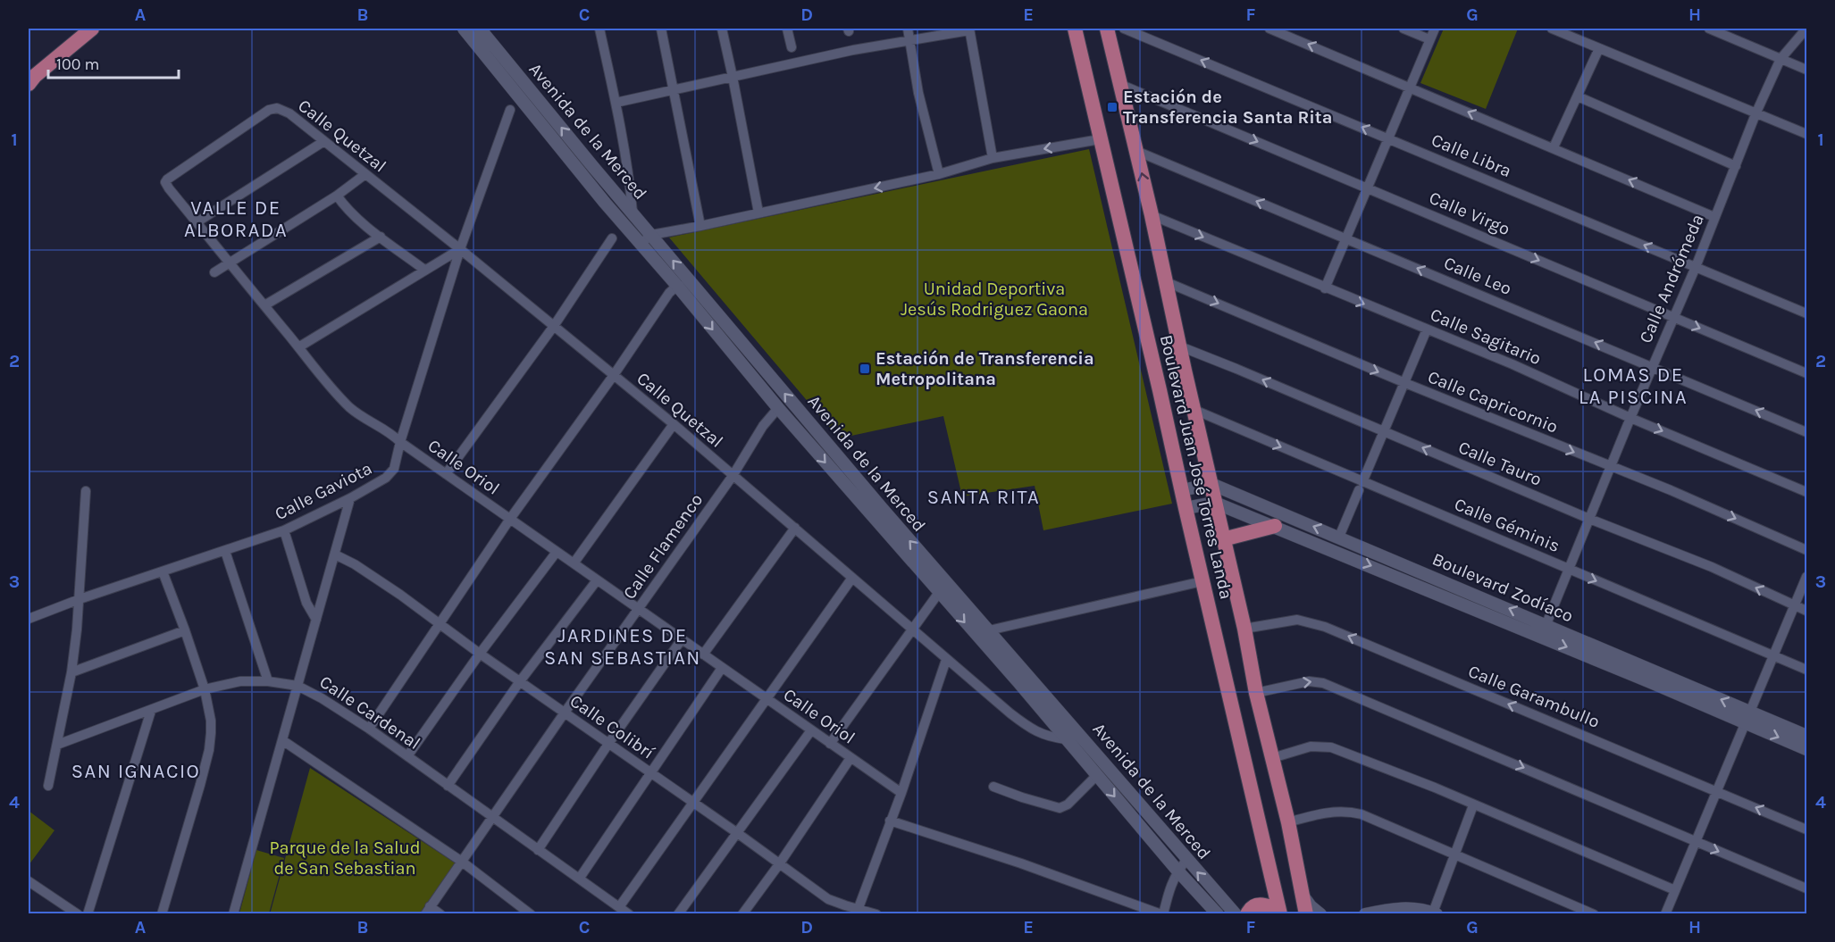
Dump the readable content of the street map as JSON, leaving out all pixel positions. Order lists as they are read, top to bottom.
{
  "streets": {
    "main road": ["Boulevard Juan José Torres Landa"],
    "street": [
      "Avenida de la Merced",
      "Calle Quetzal",
      "Calle Libra",
      "Calle Virgo",
      "Calle Leo",
      "Calle Andrómeda",
      "Calle Sagitario",
      "Calle Capricornio",
      "Calle Tauro",
      "Calle Oriol",
      "Calle Gaviota",
      "Calle Géminis",
      "Calle Flamenco",
      "Boulevard Zodíaco",
      "Calle Garambullo",
      "Calle Cardenal",
      "Calle Colibrí"
    ]
  },
  "crossings": [
    ["Avenida de la Merced", "Calle Quetzal"],
    ["Avenida de la Merced", "Calle Flamenco"],
    ["Calle Quetzal", "Calle Oriol"],
    ["Calle Quetzal", "Calle Gaviota"],
    ["Calle Quetzal", "Calle Flamenco"],
    ["Calle Libra", "Calle Andrómeda"],
    ["Calle Virgo", "Calle Andrómeda"],
    ["Calle Virgo", "Boulevard Juan José Torres Landa"],
    ["Calle Leo", "Calle Andrómeda"],
    ["Calle Leo", "Boulevard Juan José Torres Landa"],
    ["Calle Andrómeda", "Calle Sagitario"],
    ["Calle Andrómeda", "Calle Capricornio"],
    ["Calle Andrómeda", "Calle Tauro"],
    ["Calle Andrómeda", "Calle Géminis"],
    ["Calle Andrómeda", "Boulevard Zodíaco"],
    ["Calle Sagitario", "Boulevard Juan José Torres Landa"],
    ["Calle Capricornio", "Boulevard Juan José Torres Landa"],
    ["Calle Tauro", "Boulevard Juan José Torres Landa"],
    ["Calle Oriol", "Calle Gaviota"],
    ["Calle Oriol", "Calle Flamenco"],
    ["Boulevard Juan José Torres Landa", "Calle Géminis"],
    ["Boulevard Juan José Torres Landa", "Boulevard Zodíaco"],
    ["Boulevard Juan José Torres Landa", "Calle Garambullo"],
    ["Calle Flamenco", "Calle Cardenal"],
    ["Calle Flamenco", "Calle Colibrí"]
  ],
  "one_way": [
    "Calle Virgo",
    "Calle Leo",
    "Calle Sagitario",
    "Calle Capricornio",
    "Calle Tauro",
    "Calle Géminis"
  ],
  "districts": [
    "VALLE DE ALBORADA",
    "LOMAS DE LA PISCINA",
    "SANTA RITA",
    "JARDINES DE SAN SEBASTIAN",
    "SAN IGNACIO"
  ],
  "parks": ["Unidad Deportiva Jesús Rodriguez Gaona", "Parque de la Salud de San Sebastian"],
  "places": {
    "transit": ["Estación de Transferencia Santa Rita", "Estación de Transferencia Metropolitana"]
  },
  "scale_bar": "100 m",
  "grid": {
    "columns": [
      "A",
      "B",
      "C",
      "D",
      "E",
      "F",
      "G",
      "H"
    ],
    "rows": [
      "1",
      "2",
      "3",
      "4"
    ]
  }
}
